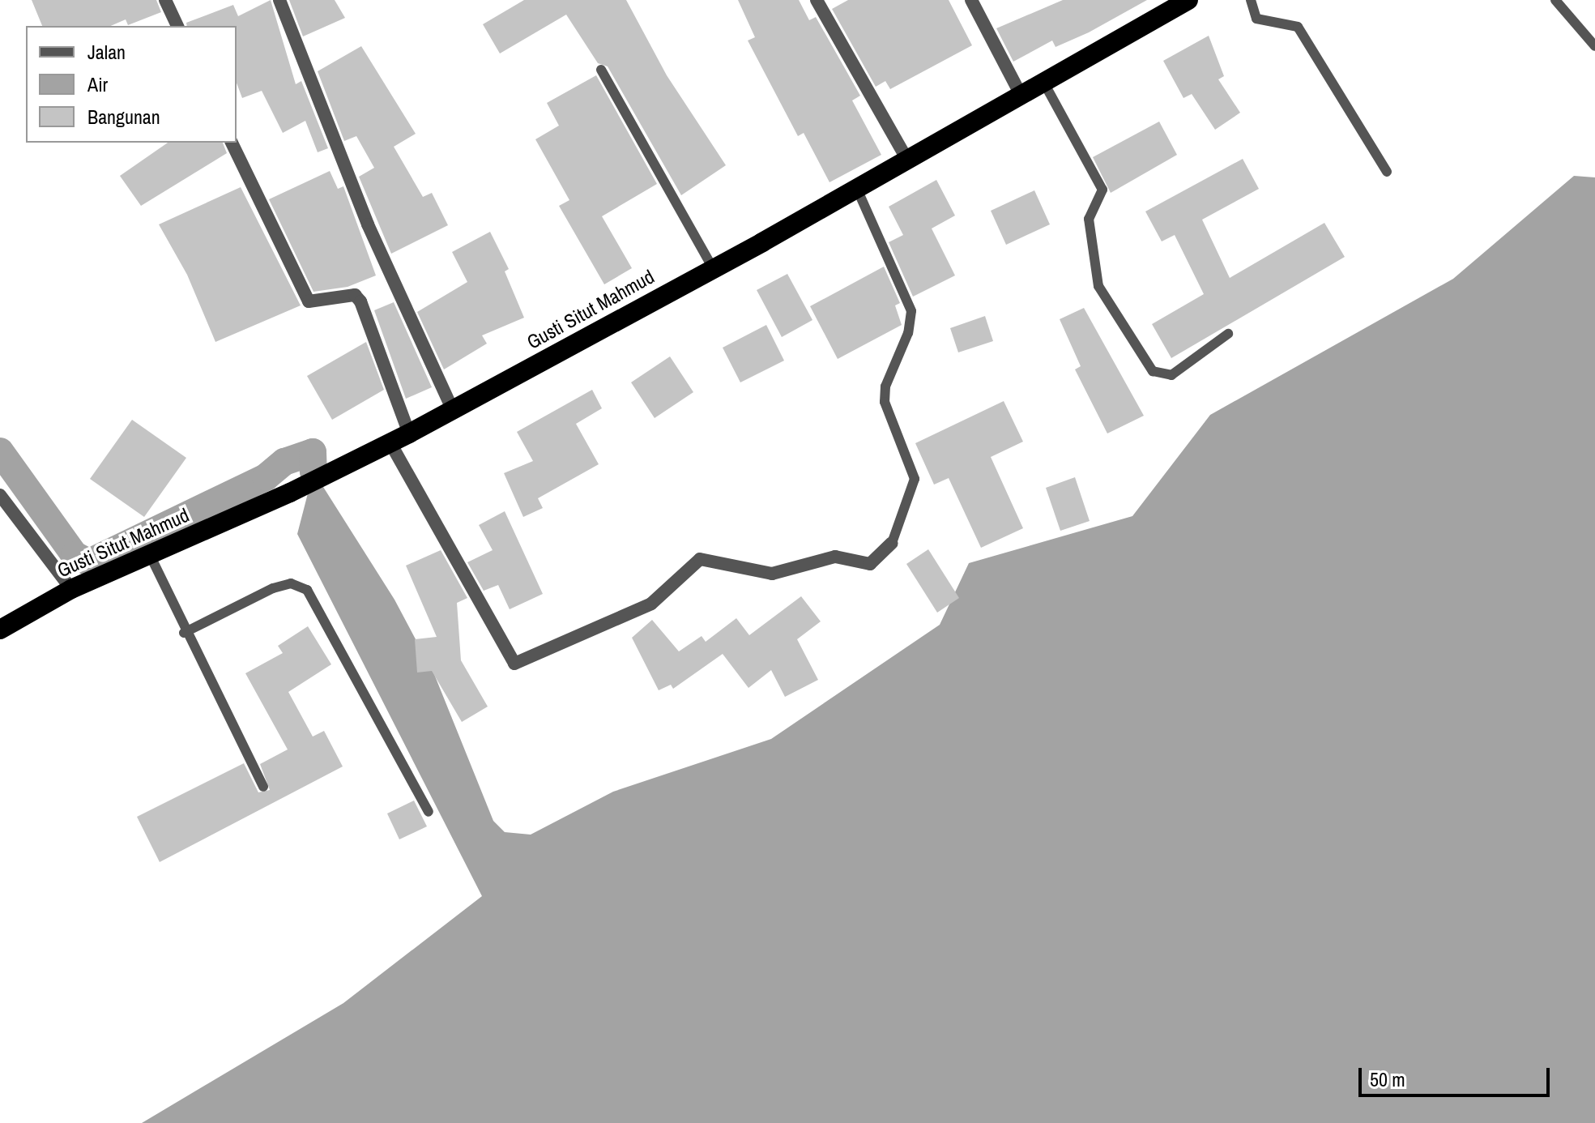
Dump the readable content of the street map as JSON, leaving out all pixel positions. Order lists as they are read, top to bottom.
{
  "streets": {
    "highway": ["Gusti Situt Mahmud"]
  },
  "legend": ["Jalan", "Air", "Bangunan"],
  "scale_bar": "50 m"
}
